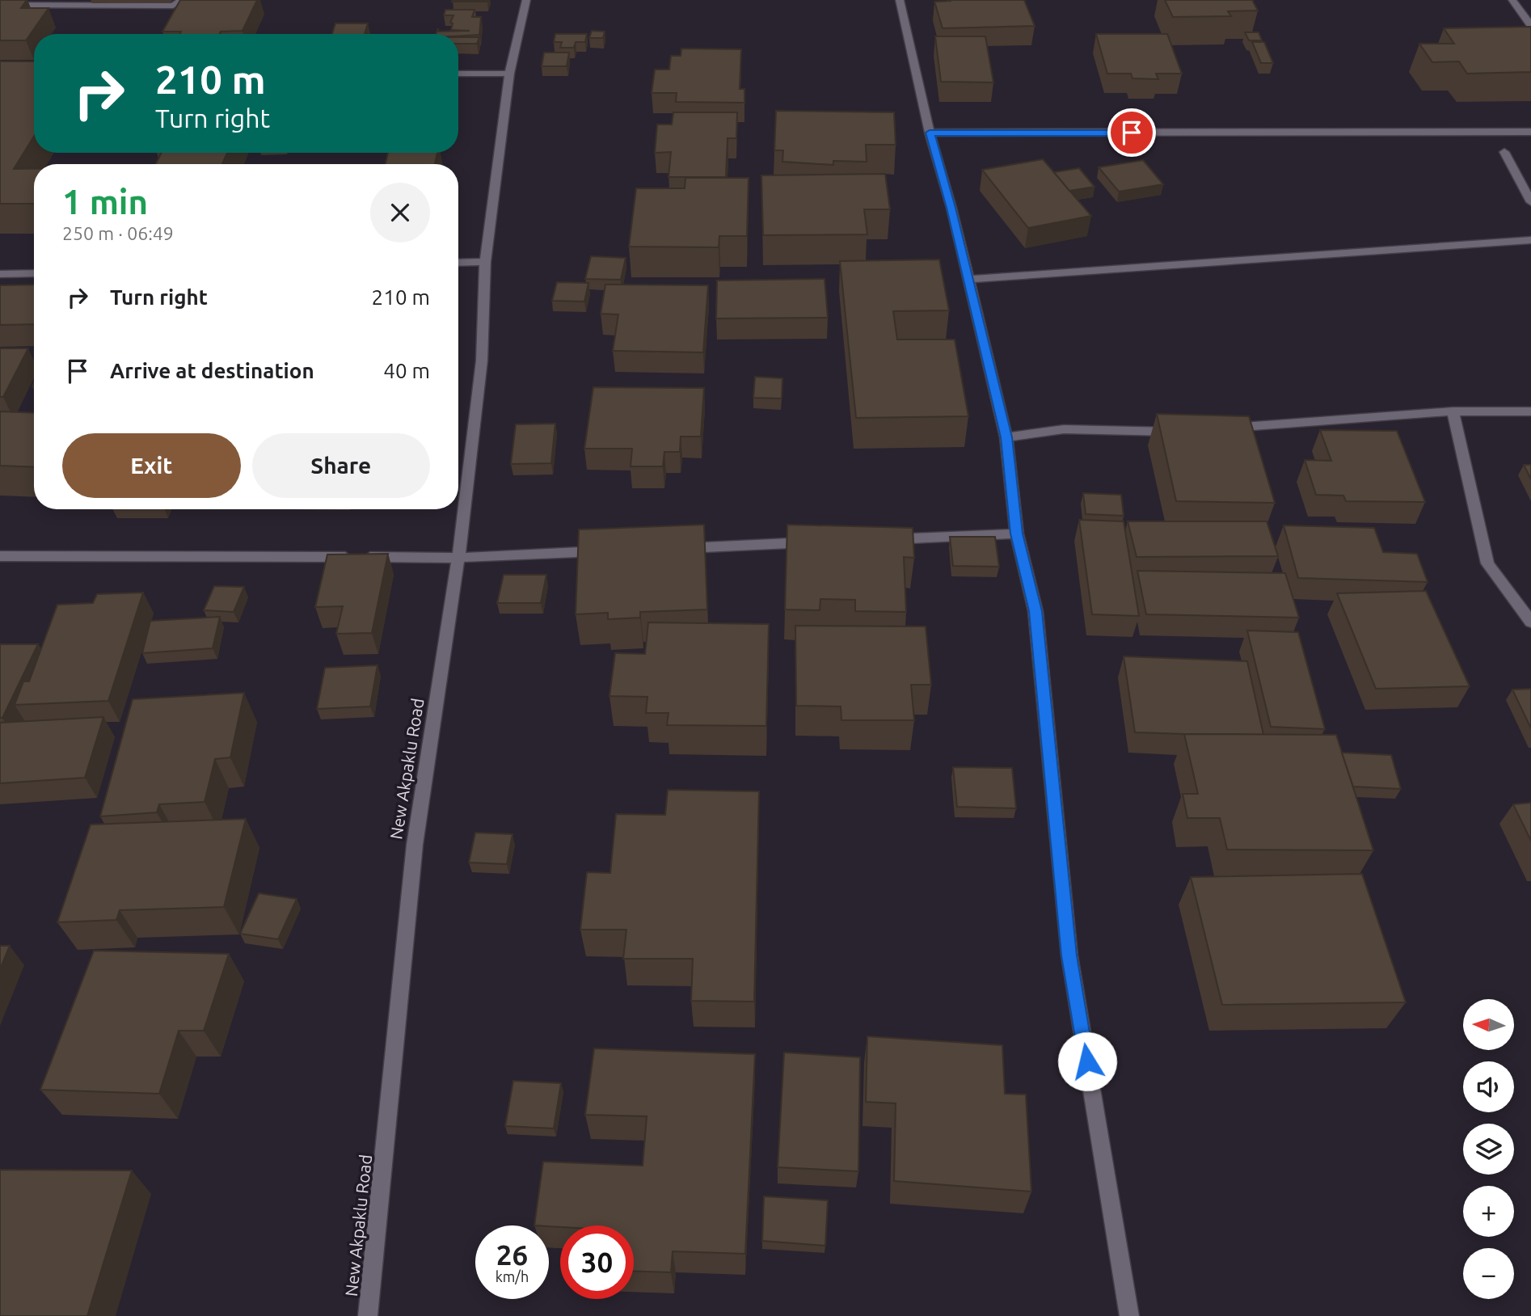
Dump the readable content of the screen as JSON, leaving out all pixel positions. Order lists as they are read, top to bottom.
{
  "streets": {
    "street": ["New Akpaklu Road"]
  },
  "north": "left",
  "page": {
    "turn": ["210 m", "Turn right"],
    "heading": ["1 min", "250 m · 06:49"],
    "list": [
      {
        "name": "Turn right",
        "value": "210 m"
      },
      {
        "name": "Arrive at destination",
        "value": "40 m"
      }
    ],
    "buttons": ["Exit", "Share"],
    "map_buttons": ["+", "−"],
    "speed": "26 km/h",
    "limit": "30"
  }
}
